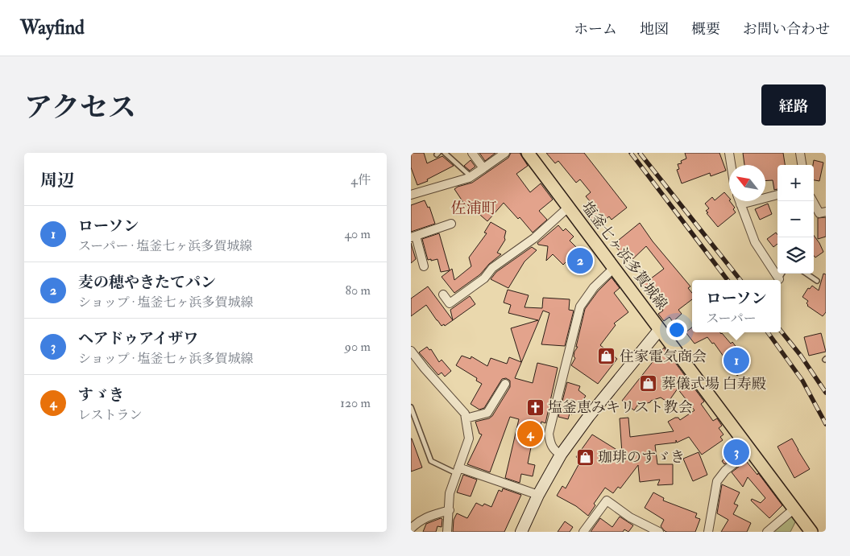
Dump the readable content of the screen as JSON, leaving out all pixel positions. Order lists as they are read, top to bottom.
{
  "streets": {
    "main road": ["塩釜七ヶ浜多賀城線"]
  },
  "districts": ["佐浦町"],
  "places": {
    "shop": ["住家電気商会", "葬儀式場 白寿殿", "珈琲のすゞき"],
    "church": ["塩釜恵みキリスト教会"]
  },
  "north": "top left",
  "page": {
    "header": "Wayfind",
    "nav": [
      "ホーム",
      "地図",
      "概要",
      "お問い合わせ"
    ],
    "title": "アクセス",
    "buttons": "経路",
    "heading": ["周辺", "4件"],
    "map_buttons": ["+", "−"],
    "list": [
      {
        "mark": "1",
        "name": "ローソン",
        "note": "スーパー · 塩釜七ヶ浜多賀城線",
        "value": "40 m"
      },
      {
        "mark": "2",
        "name": "麦の穂やきたてパン",
        "note": "ショップ · 塩釜七ヶ浜多賀城線",
        "value": "80 m"
      },
      {
        "mark": "3",
        "name": "ヘアドゥアイザワ",
        "note": "ショップ · 塩釜七ヶ浜多賀城線",
        "value": "90 m"
      },
      {
        "mark": "4",
        "name": "すゞき",
        "note": "レストラン",
        "value": "120 m"
      }
    ],
    "pins": [
      "2",
      "1",
      "4",
      "3"
    ],
    "popup": ["ローソン", "スーパー"]
  }
}
